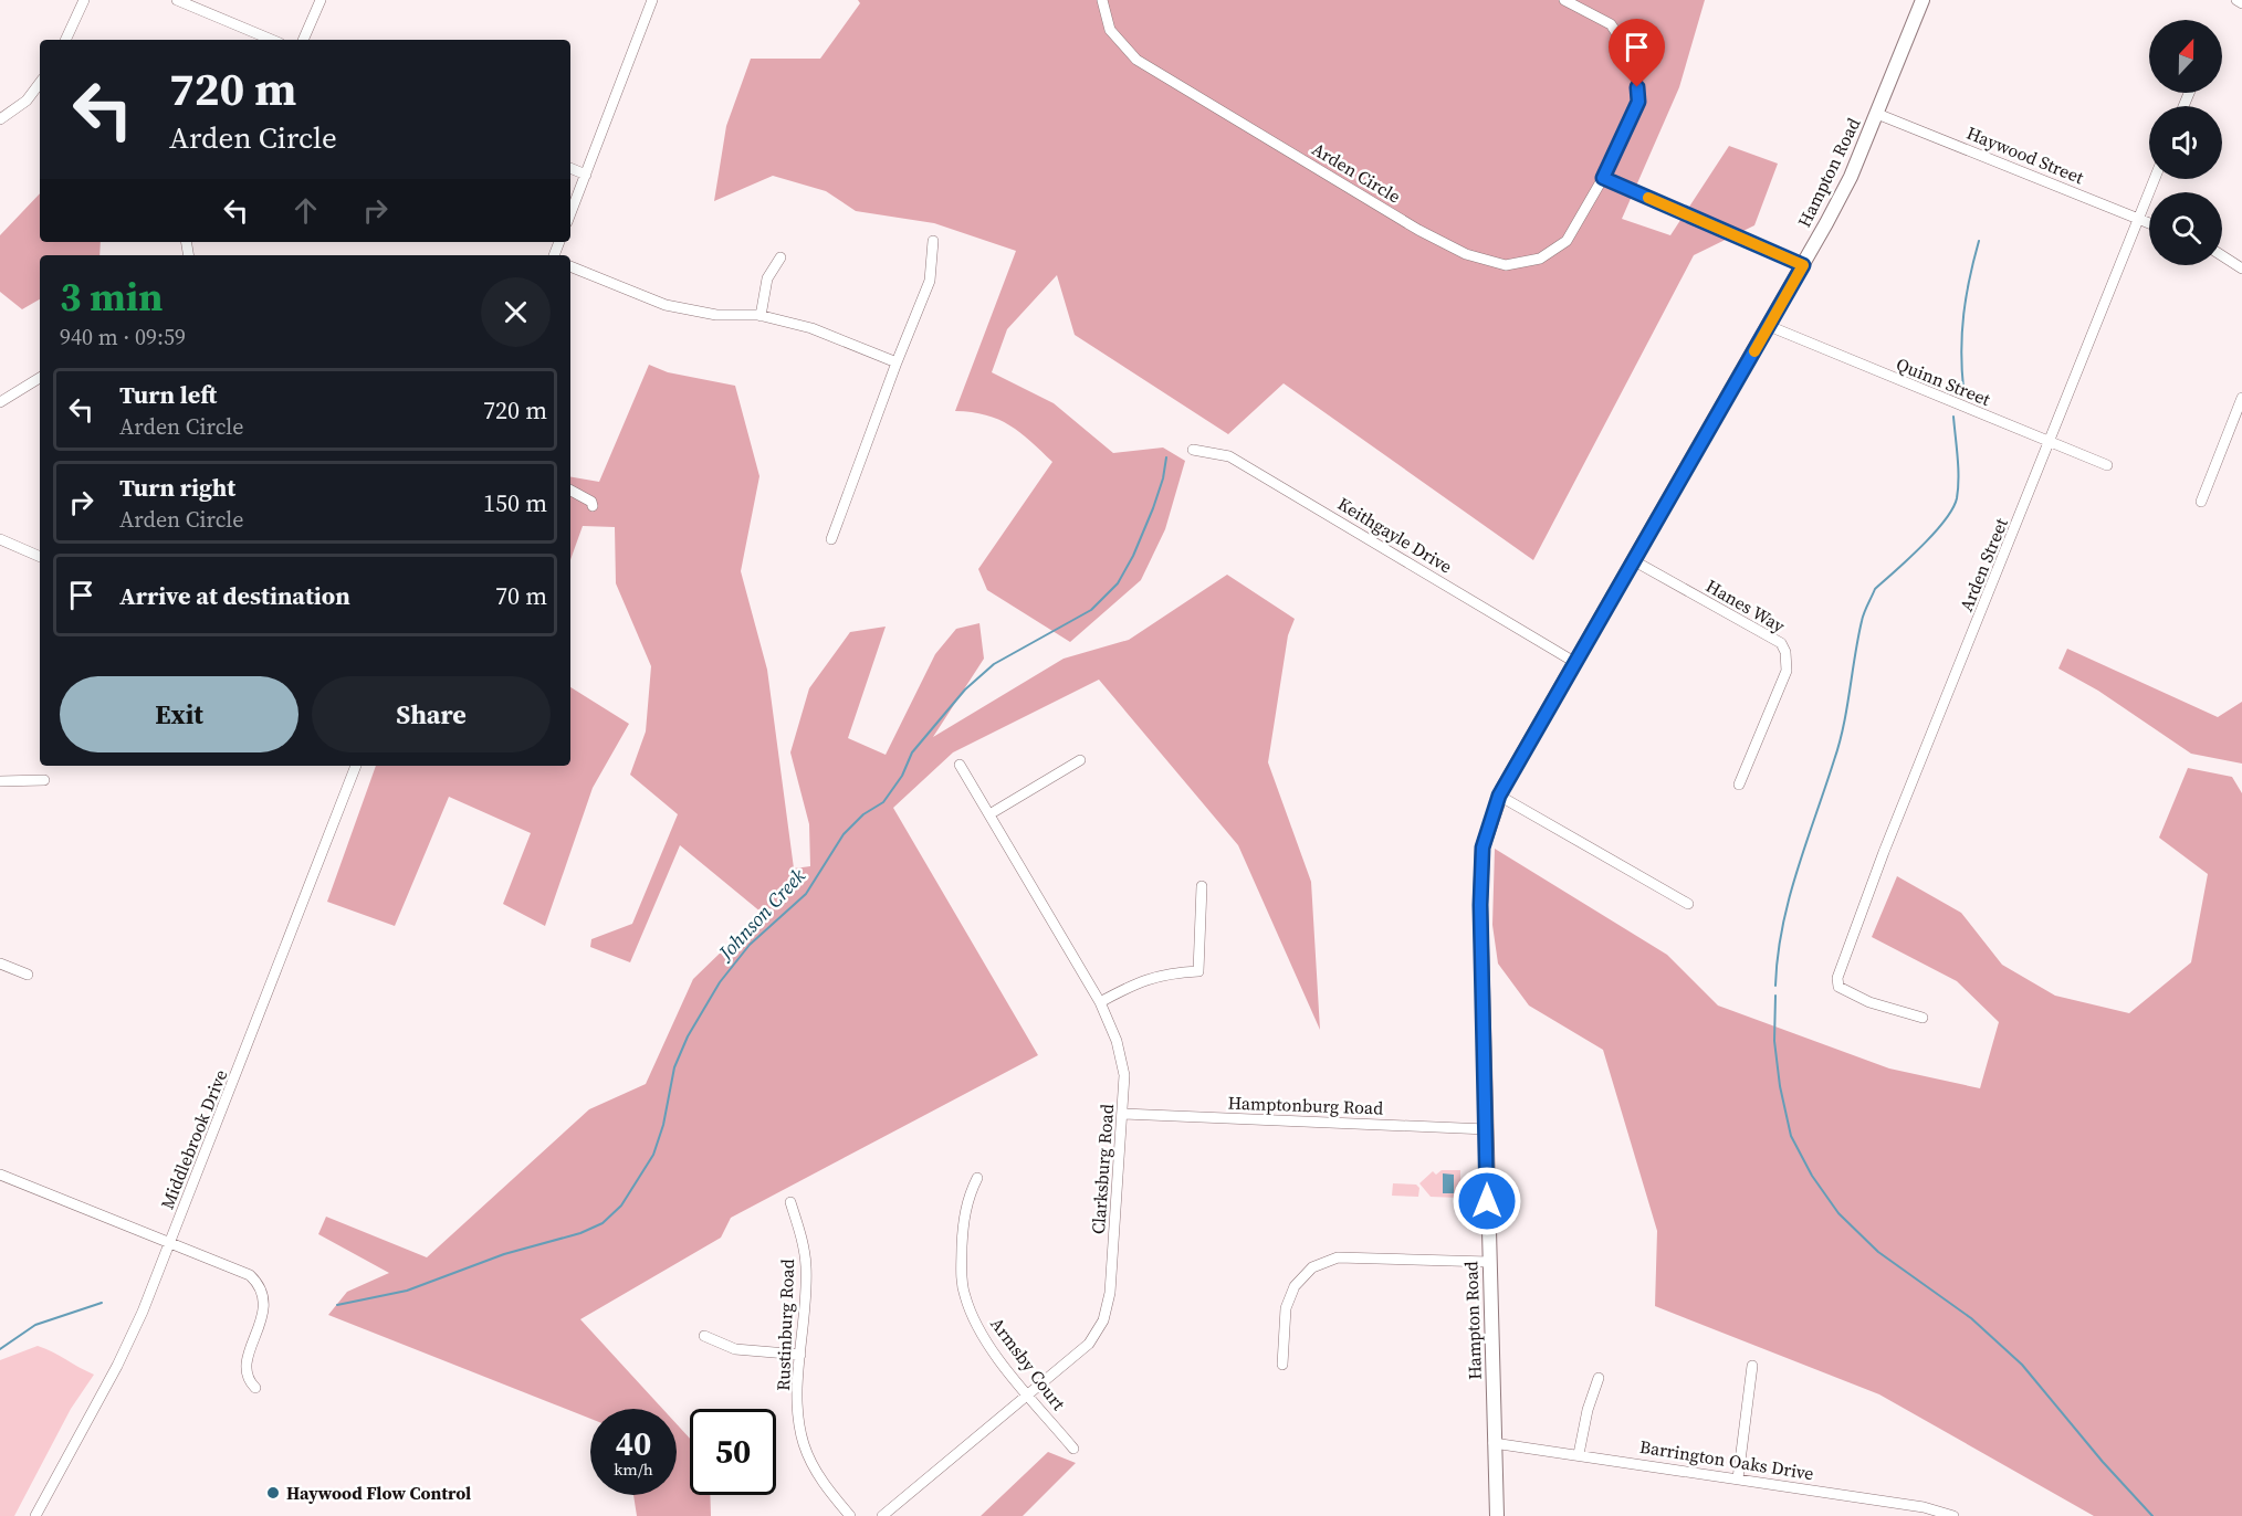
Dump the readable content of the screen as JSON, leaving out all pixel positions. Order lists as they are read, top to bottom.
{
  "streets": {
    "main road": ["Hampton Road"],
    "street": [
      "Haywood Street",
      "Arden Circle",
      "Quinn Street",
      "Keithgayle Drive",
      "Arden Street",
      "Hanes Way",
      "Hamptonburg Road",
      "Middlebrook Drive",
      "Clarksburg Road",
      "Rustinburg Road",
      "Armsby Court",
      "Barrington Oaks Drive"
    ]
  },
  "crossings": [
    ["Haywood Street", "Hampton Road"],
    ["Haywood Street", "Arden Street"],
    ["Hampton Road", "Quinn Street"],
    ["Hampton Road", "Keithgayle Drive"],
    ["Hampton Road", "Hanes Way"],
    ["Hampton Road", "Hamptonburg Road"],
    ["Hampton Road", "Barrington Oaks Drive"],
    ["Quinn Street", "Arden Street"],
    ["Hamptonburg Road", "Clarksburg Road"],
    ["Clarksburg Road", "Armsby Court"]
  ],
  "water": ["Johnson Creek"],
  "places": ["Haywood Flow Control"],
  "north": "top",
  "page": {
    "turn": ["720 m", "Arden Circle"],
    "heading": ["3 min", "940 m · 09:59"],
    "list": [
      {
        "name": "Turn left",
        "note": "Arden Circle",
        "value": "720 m"
      },
      {
        "name": "Turn right",
        "note": "Arden Circle",
        "value": "150 m"
      },
      {
        "name": "Arrive at destination",
        "value": "70 m"
      }
    ],
    "buttons": ["Exit", "Share"],
    "speed": "40 km/h",
    "limit": "50"
  }
}
